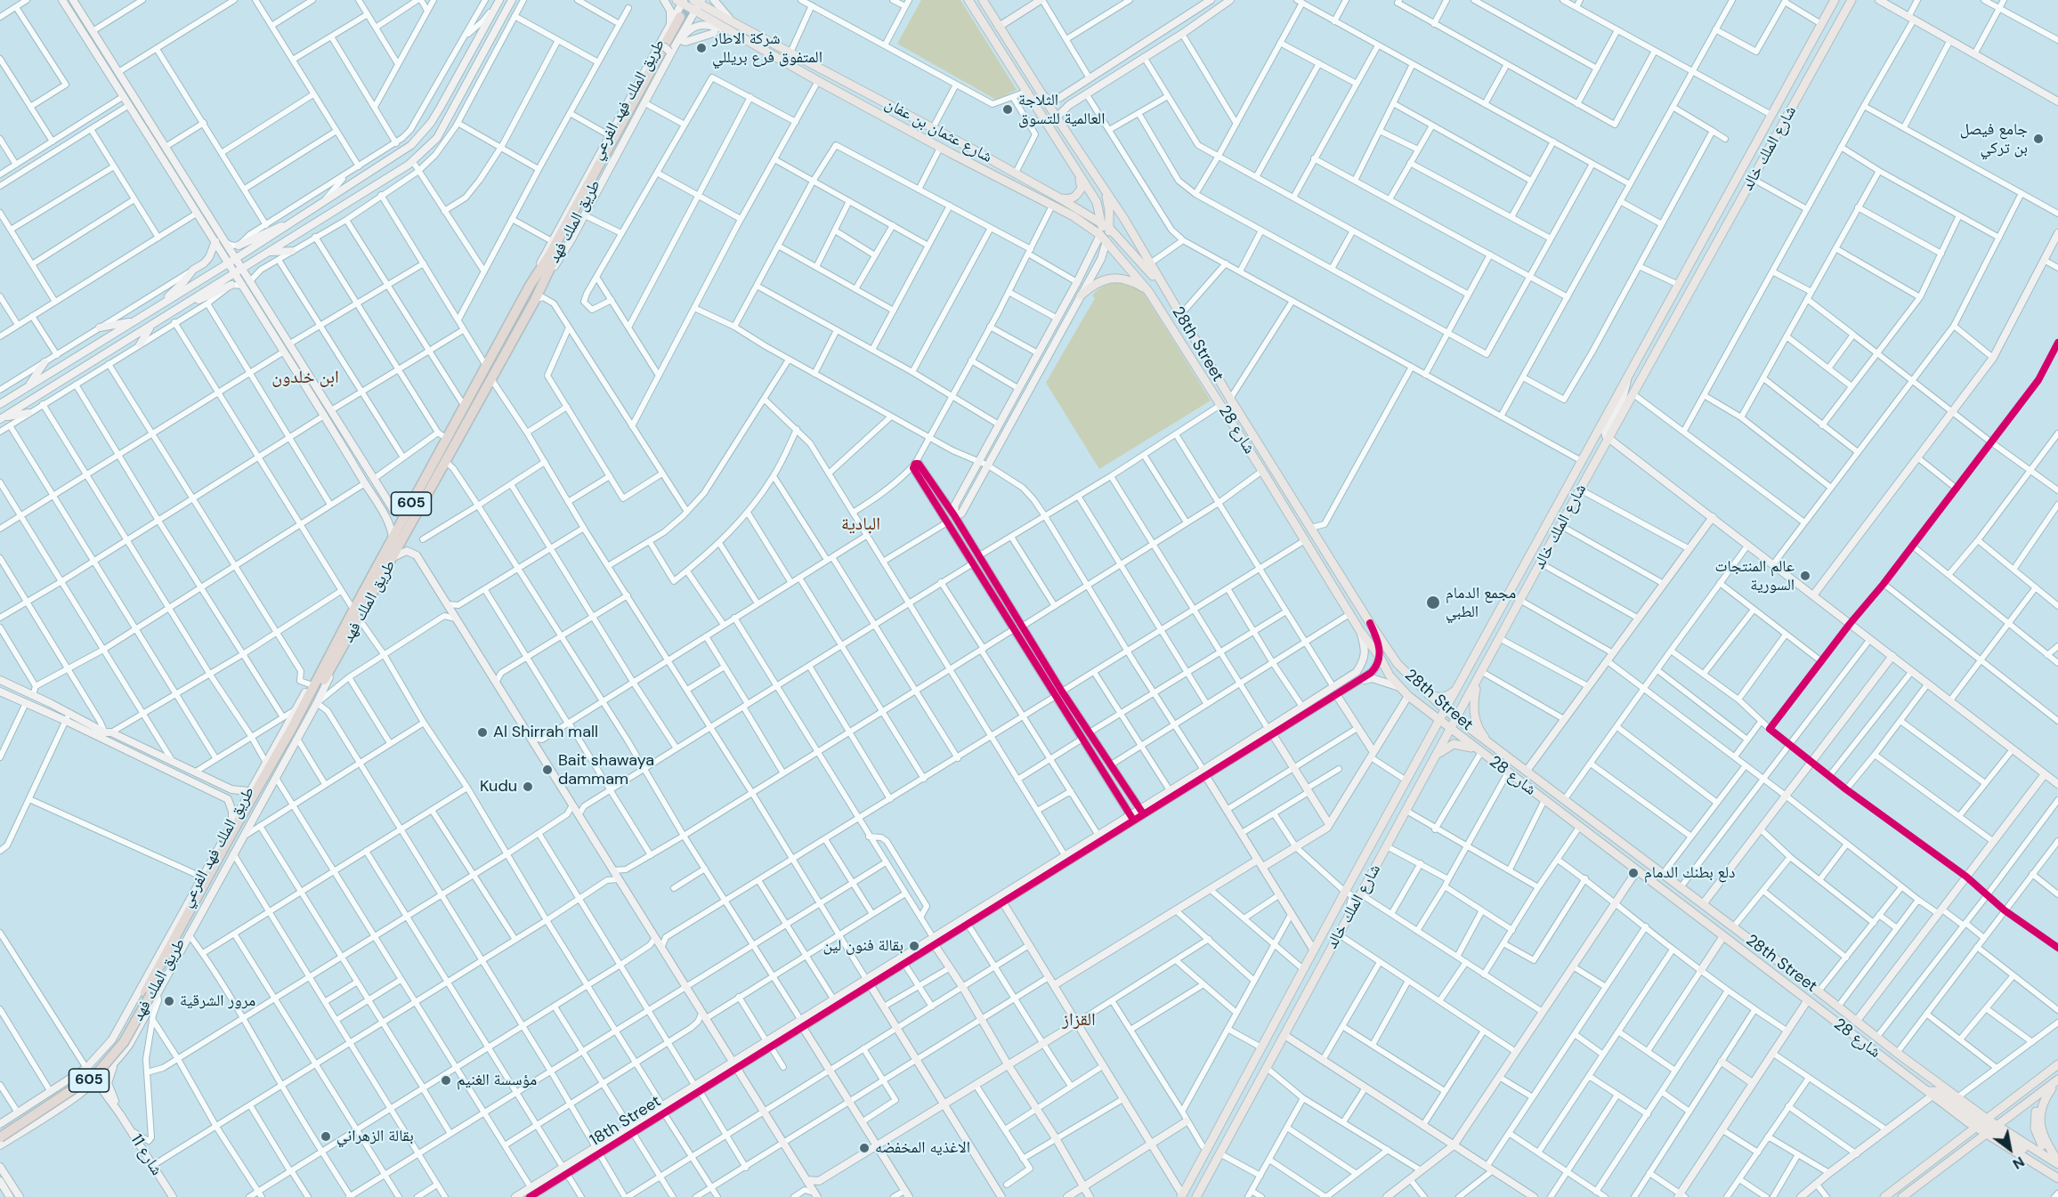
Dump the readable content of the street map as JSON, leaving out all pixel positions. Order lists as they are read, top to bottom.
{
  "streets": {
    "highway": ["طريق الملك فهد", "605"],
    "main road": [
      "شارع عثمان بن عفان",
      "شارع الملك خالد",
      "28th Street",
      "شارع 28"
    ],
    "street": ["طريق الملك فهد الفرعي", "18th Street", "شارع 11"]
  },
  "crossings": [
    ["طريق الملك فهد الفرعي", "شارع عثمان بن عفان"],
    ["طريق الملك فهد الفرعي", "طريق الملك فهد"],
    ["طريق الملك فهد الفرعي", "شارع 11"],
    ["شارع عثمان بن عفان", "28th Street"],
    ["شارع عثمان بن عفان", "شارع 28"],
    ["شارع الملك خالد", "28th Street"],
    ["شارع الملك خالد", "شارع 28"],
    ["28th Street", "شارع 28"]
  ],
  "districts": ["ابن خلدون", "البادية", "القزاز"],
  "places": [
    "شركة الاطار المتفوق فرع بريللي",
    "الثلاجة العالمية للتسوق",
    "جامع فيصل بن تركي",
    "عالم المنتجات السورية",
    "مجمع الدمام الطبي",
    "Al Shirrah mall",
    "Bait shawaya dammam",
    "Kudu",
    "دلع بطنك الدمام",
    "بقالة فنون لين",
    "مرور الشرقية",
    "مؤسسة الغنيم",
    "بقالة الزهراني",
    "الاغذيه المخفضه"
  ],
  "north": "bottom right"
}
